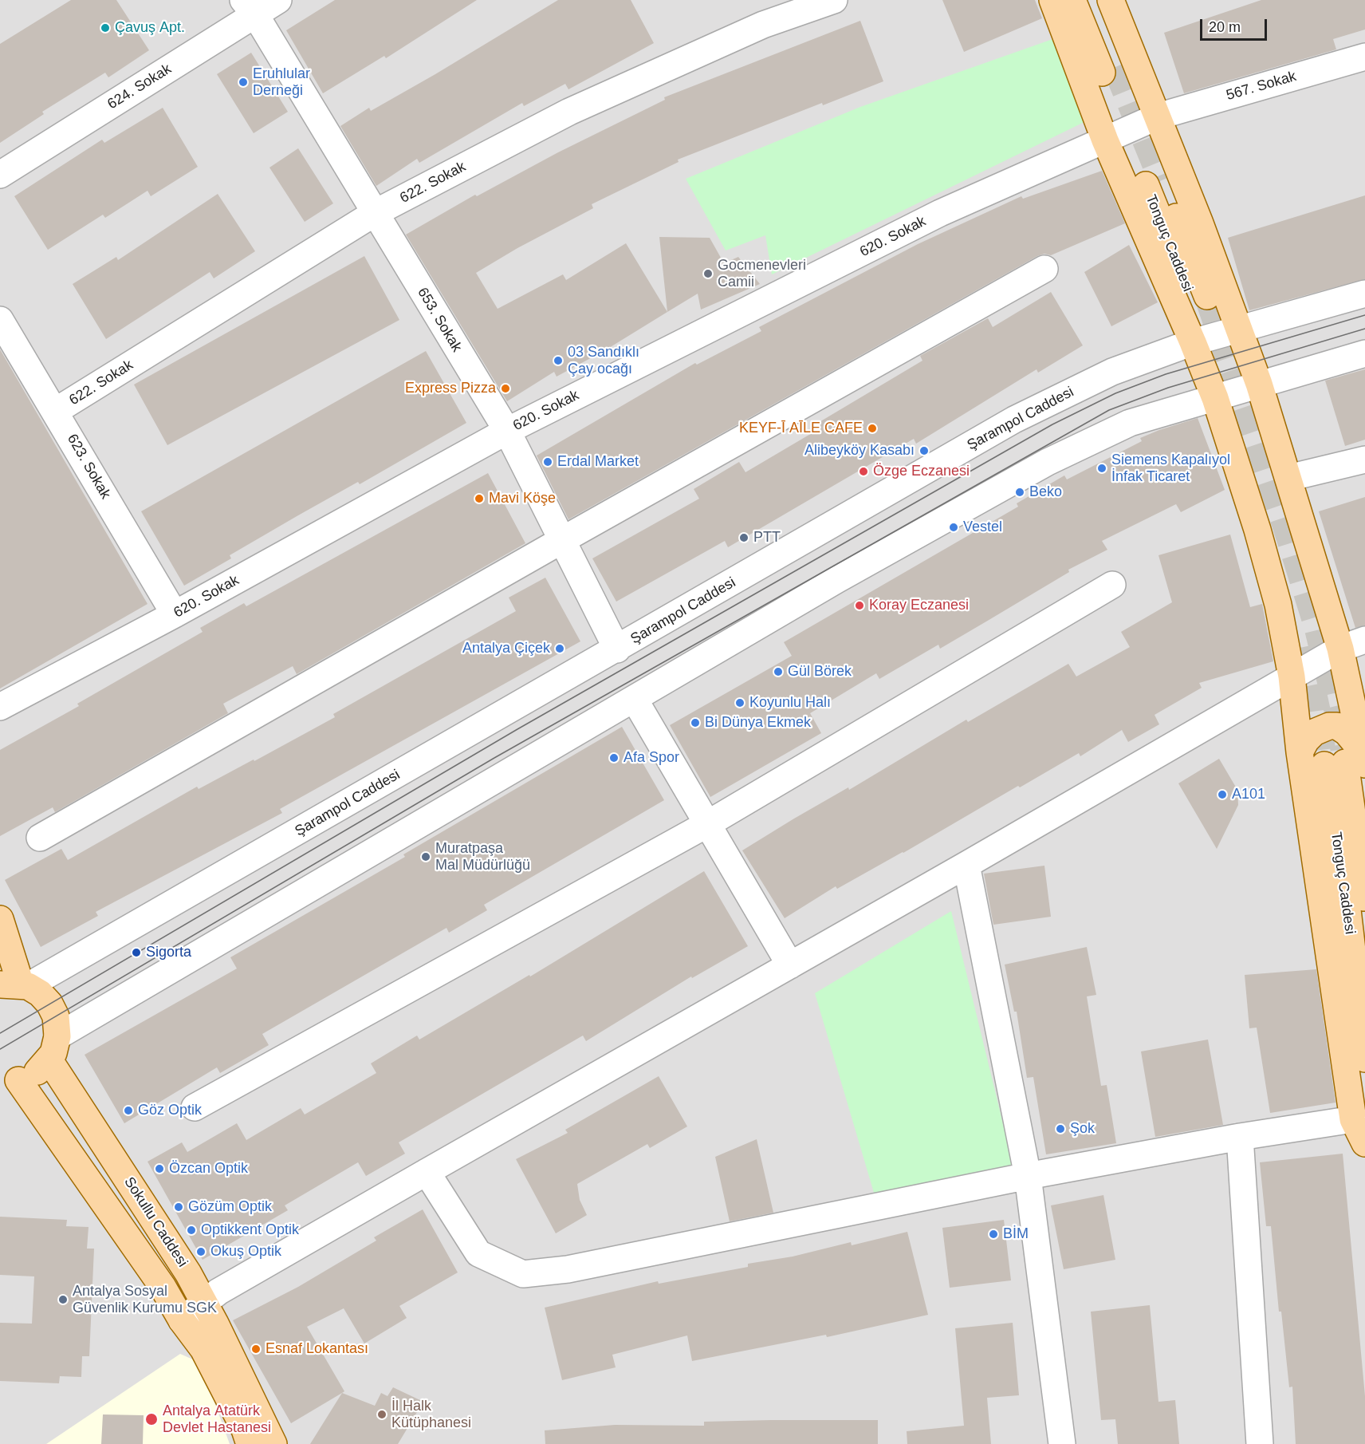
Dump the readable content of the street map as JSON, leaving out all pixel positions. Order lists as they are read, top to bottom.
{
  "streets": {
    "main road": ["Tonguç Caddesi", "Sokullu Caddesi"],
    "street": [
      "567. Sokak",
      "624. Sokak",
      "622. Sokak",
      "620. Sokak",
      "653. Sokak",
      "Şarampol Caddesi",
      "623. Sokak"
    ]
  },
  "crossings": [
    ["567. Sokak", "620. Sokak"],
    ["624. Sokak", "653. Sokak"],
    ["622. Sokak", "653. Sokak"],
    ["622. Sokak", "623. Sokak"],
    ["620. Sokak", "653. Sokak"],
    ["620. Sokak", "623. Sokak"],
    ["653. Sokak", "Şarampol Caddesi"]
  ],
  "places": [
    "Çavuş Apt.",
    "Eruhlular Derneği",
    "Gocmenevleri Camii",
    "03 Sandıklı Çay ocağı",
    "Express Pizza",
    "KEYF-Ī AĪLE CAFE",
    "Alibeyköy Kasabı",
    "Erdal Market",
    "Siemens Kapalıyol İnfak Ticaret",
    "Özge Eczanesi",
    "Beko",
    "Mavi Köşe",
    "Vestel",
    "PTT",
    "Koray Eczanesi",
    "Antalya Çiçek",
    "Gül Börek",
    "Koyunlu Halı",
    "Bi Dünya Ekmek",
    "Afa Spor",
    "A101",
    "Muratpaşa Mal Müdürlüğü",
    "Sigorta",
    "Göz Optik",
    "Şok",
    "Özcan Optik",
    "Gözüm Optik",
    "Optikkent Optik",
    "BİM",
    "Okuş Optik",
    "Antalya Sosyal Güvenlik Kurumu SGK",
    "Esnaf Lokantası",
    "İl Halk Kütüphanesi",
    "Antalya Atatürk Devlet Hastanesi"
  ],
  "scale_bar": "20 m"
}
